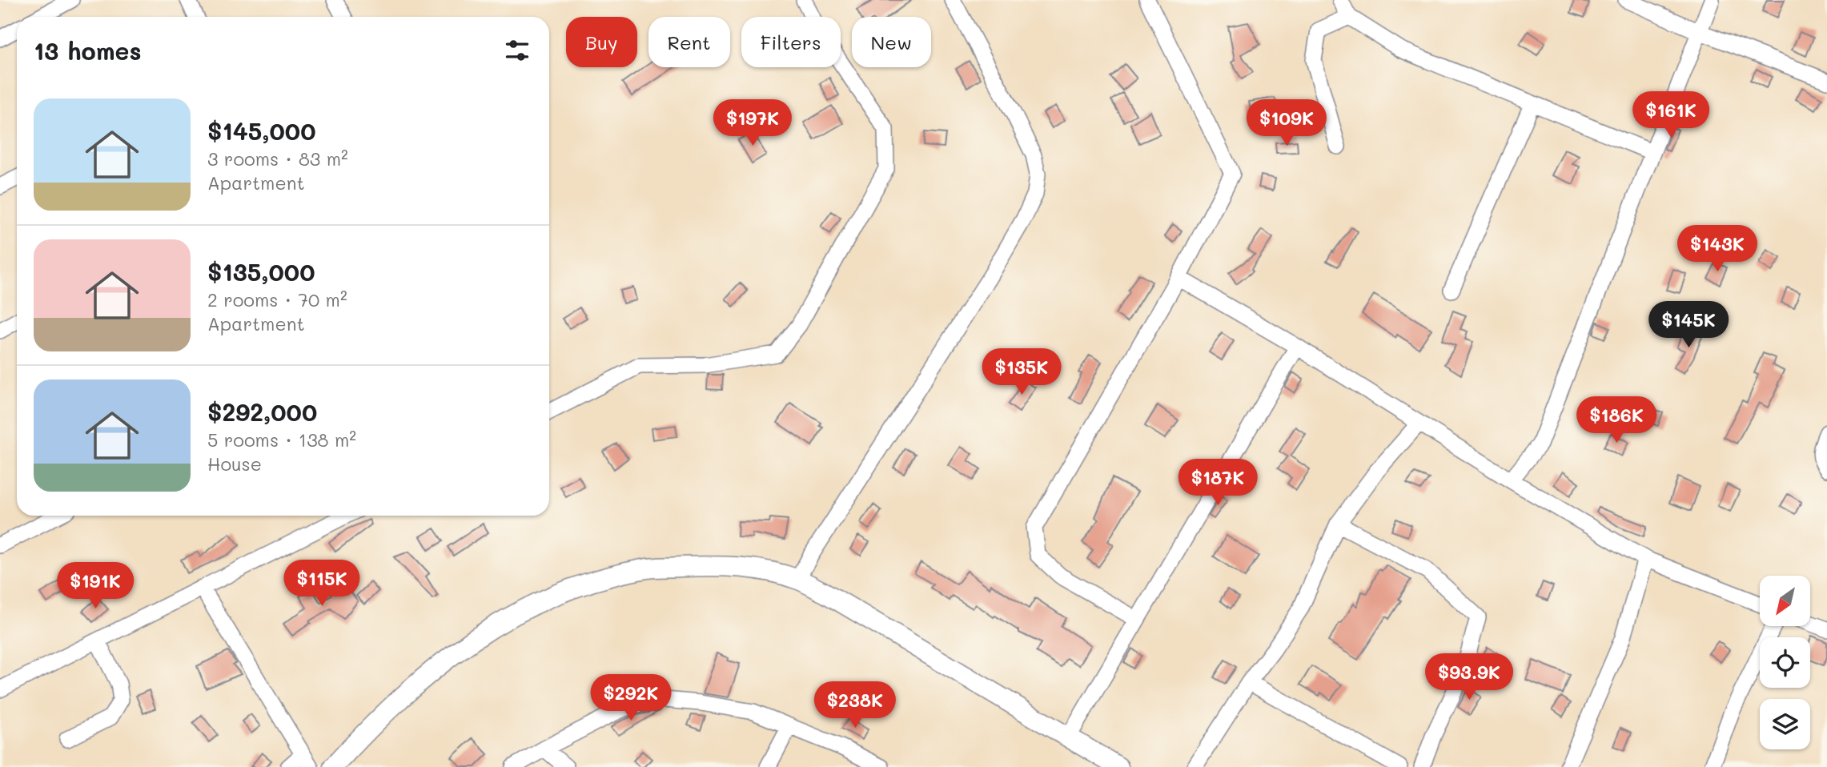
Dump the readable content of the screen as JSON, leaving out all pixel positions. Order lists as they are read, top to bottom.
{
  "north": "bottom left",
  "page": {
    "chip": [
      "Buy",
      "Rent",
      "Filters",
      "New"
    ],
    "heading": "13 homes",
    "list": [
      {
        "name": "$145,000",
        "note": "3 rooms · 83 m² · Apartment"
      },
      {
        "name": "$135,000",
        "note": "2 rooms · 70 m² · Apartment"
      },
      {
        "name": "$292,000",
        "note": "5 rooms · 138 m² · House"
      }
    ],
    "price": [
      "$161K",
      "$197K",
      "$109K",
      "$143K",
      "$145K",
      "$135K",
      "$186K",
      "$187K",
      "$115K",
      "$191K",
      "$93.9K",
      "$292K",
      "$238K"
    ]
  }
}
